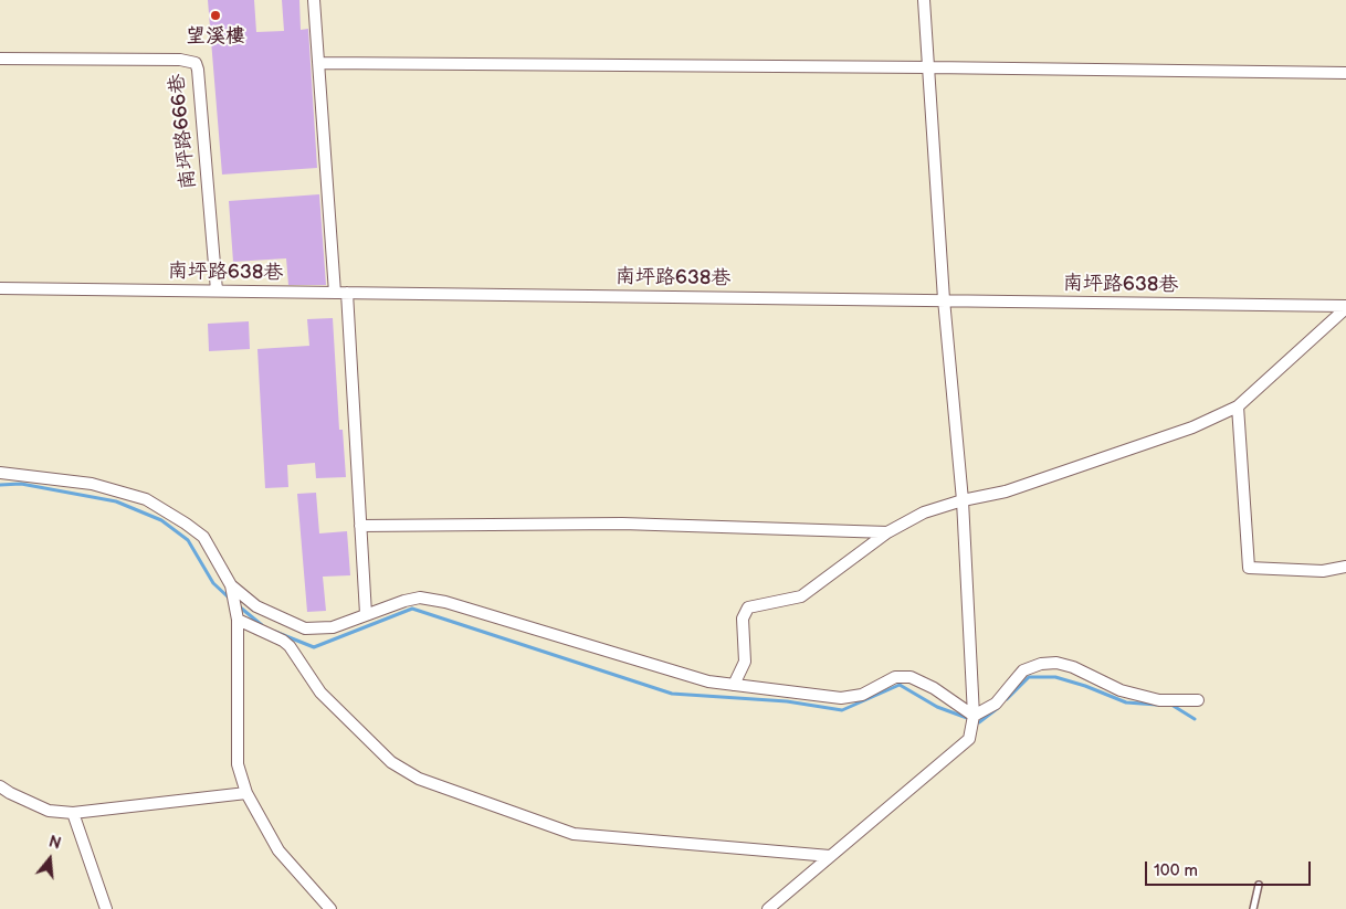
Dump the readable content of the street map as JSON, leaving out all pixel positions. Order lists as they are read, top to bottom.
{
  "streets": {
    "street": ["南坪路666巷", "南坪路638巷"]
  },
  "crossings": [
    ["南坪路666巷", "南坪路638巷"]
  ],
  "places": ["望溪樓"],
  "scale_bar": "100 m",
  "north": "top"
}
